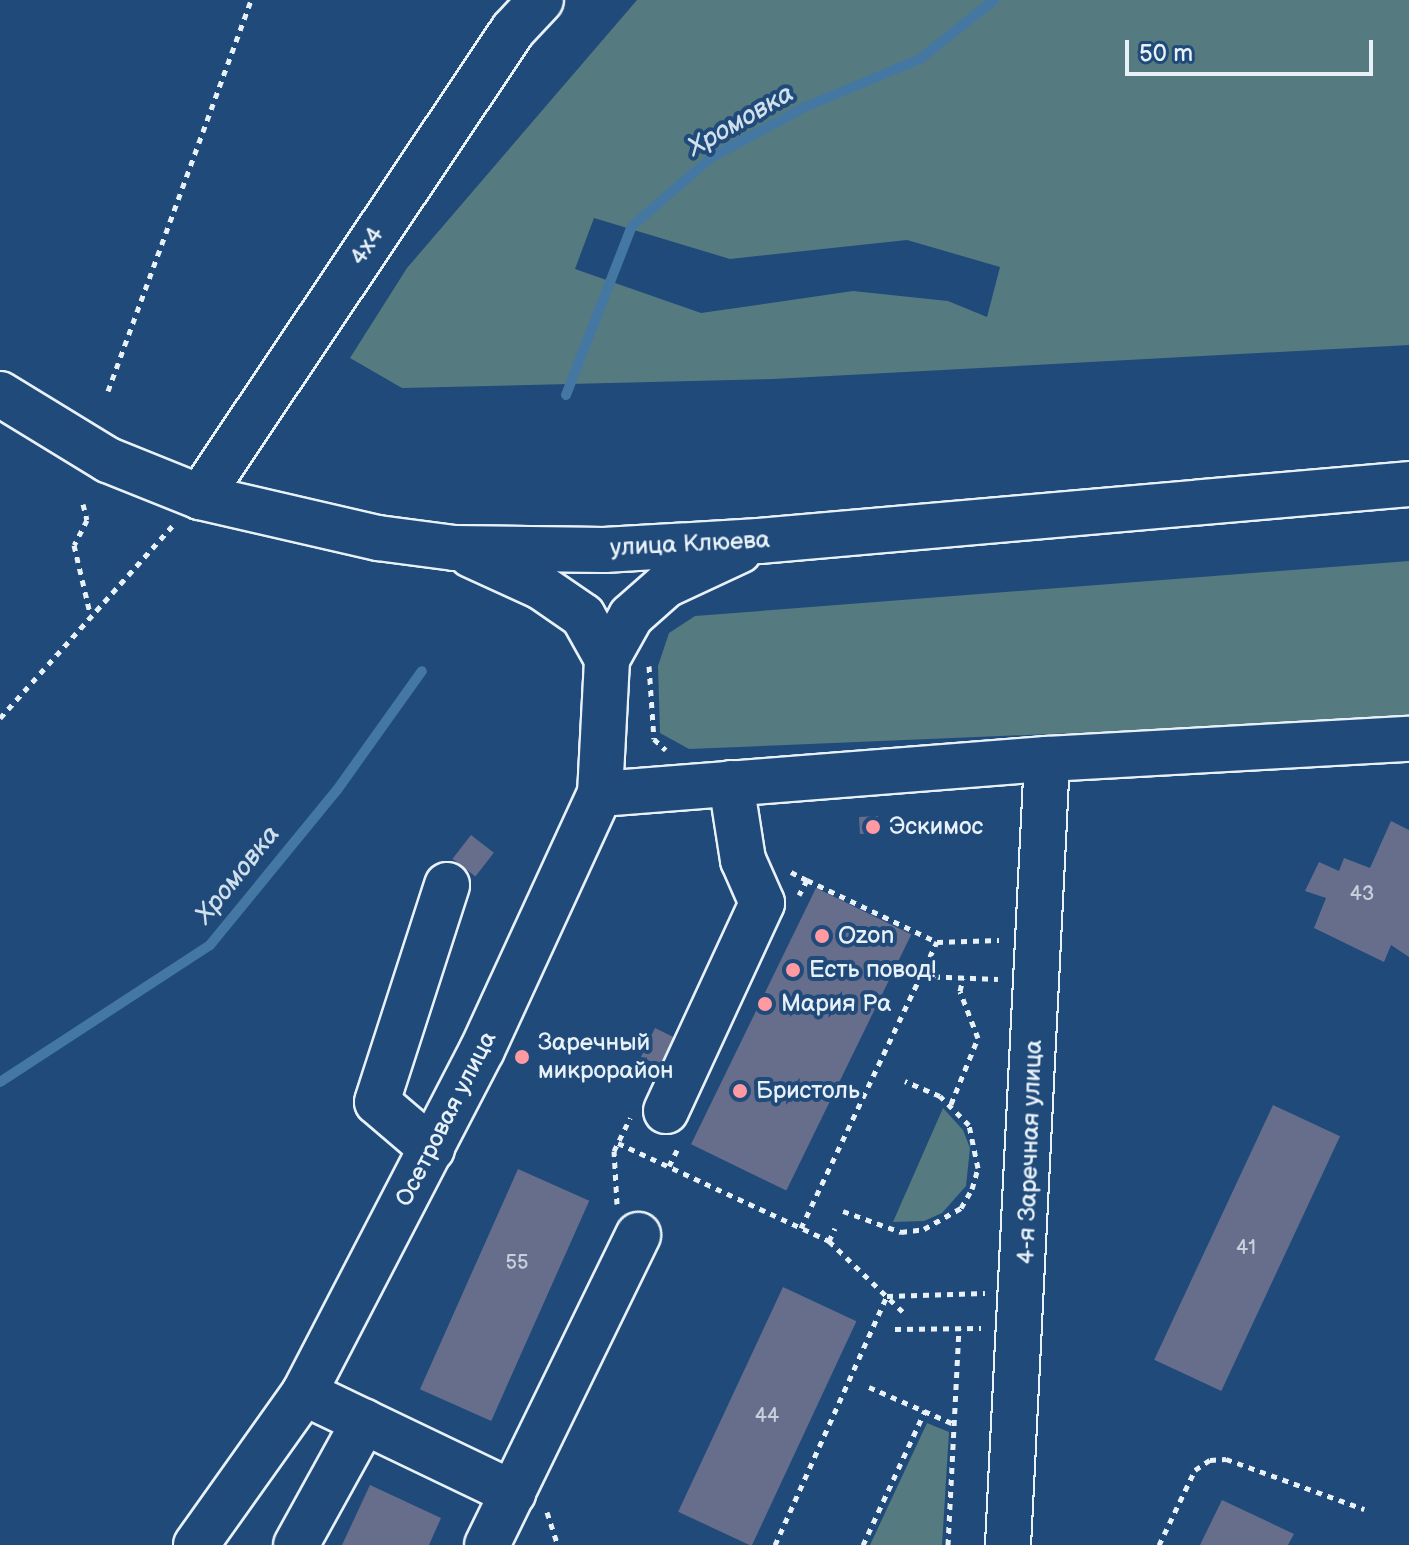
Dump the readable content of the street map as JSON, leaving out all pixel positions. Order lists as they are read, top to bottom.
{
  "streets": {
    "street": [
      "4x4",
      "улица Клюева",
      "Осетровая улица",
      "4-я Заречная улица"
    ]
  },
  "crossings": [
    ["4x4", "улица Клюева"]
  ],
  "water": ["Хромовка"],
  "places": [
    "Эскимос",
    "Ozon",
    "Есть повод!",
    "Мария Ра",
    "Заречный микрорайон",
    "Бристоль"
  ],
  "house_numbers": [
    "43",
    "41",
    "55",
    "44"
  ],
  "scale_bar": "50 m"
}
